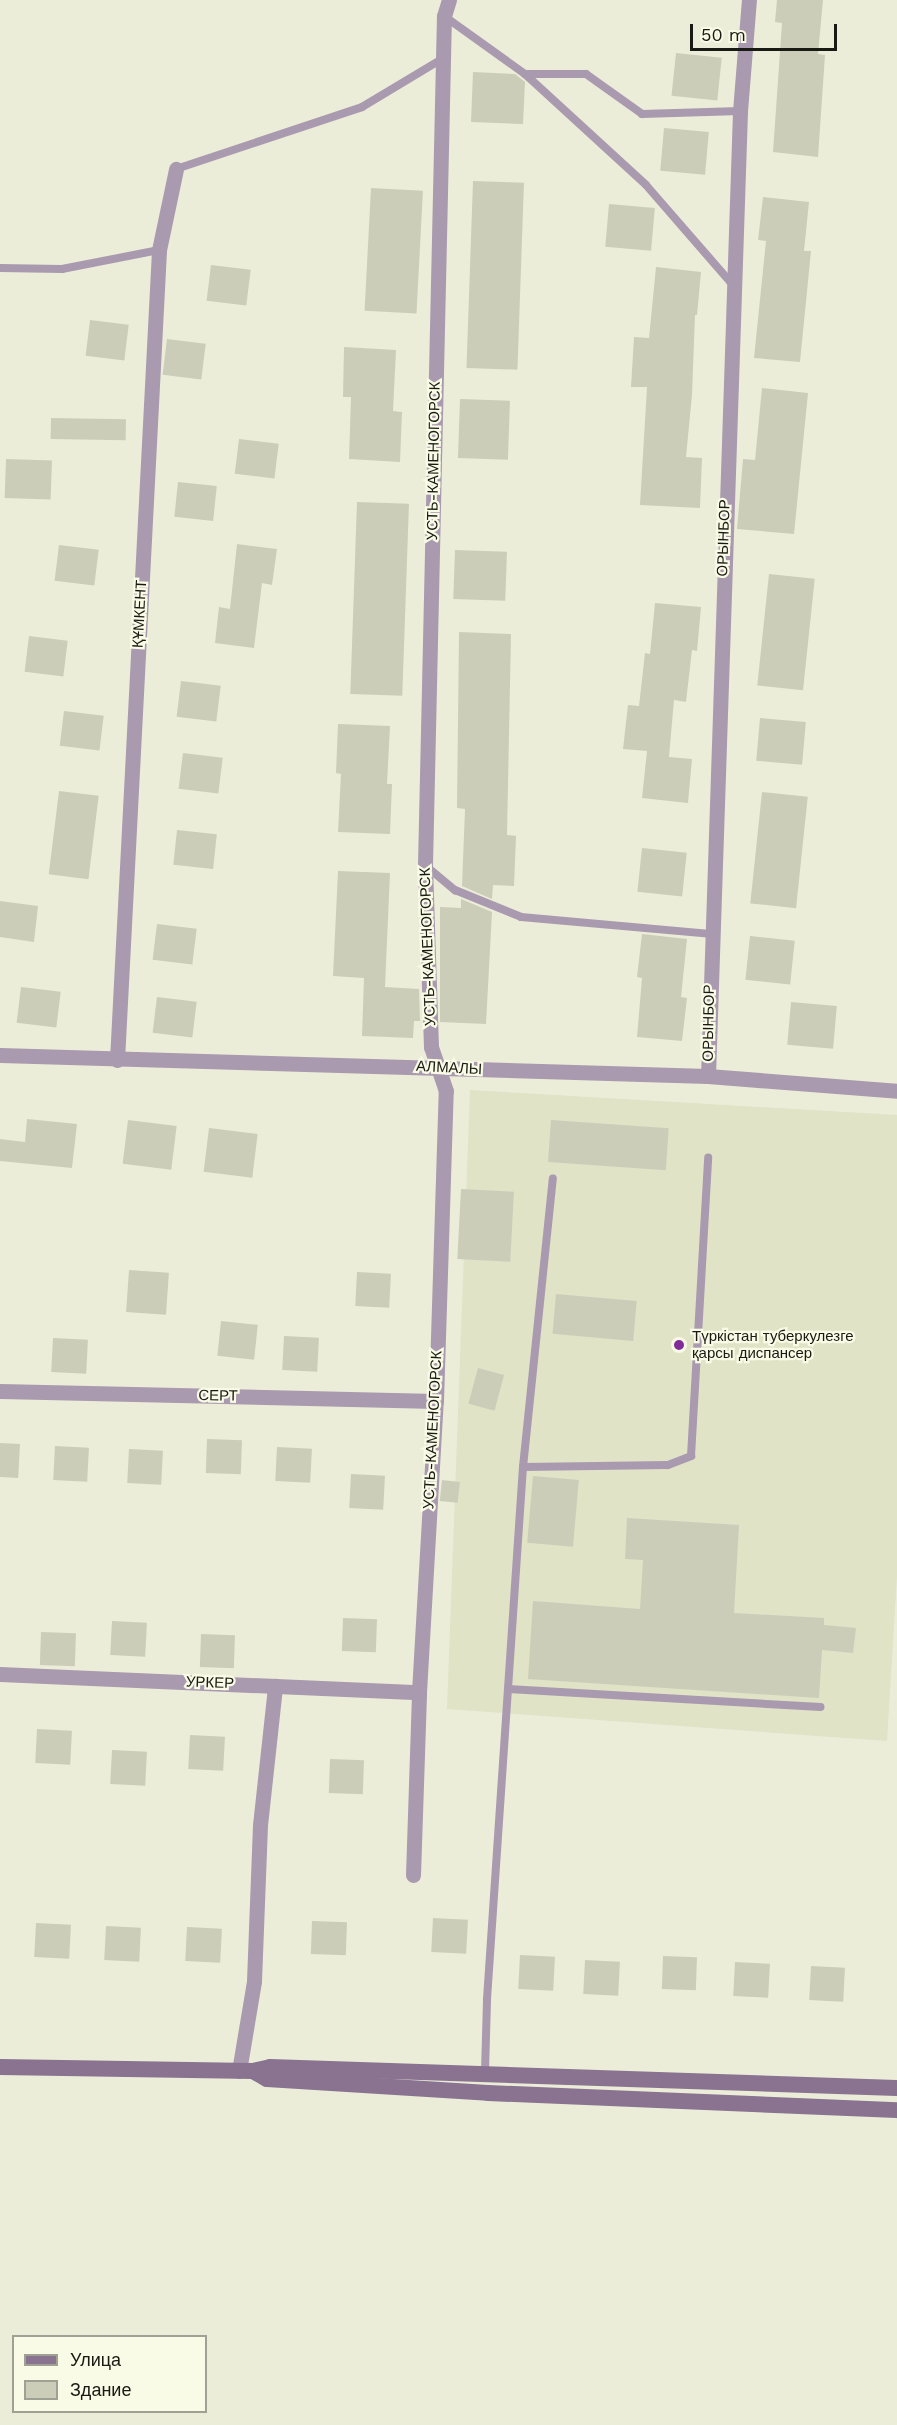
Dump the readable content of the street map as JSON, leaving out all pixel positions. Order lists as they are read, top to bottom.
{
  "streets": {
    "street": [
      "УСТЬ-КАМЕНОГОРСК",
      "ОРЫНБОР",
      "ҚҰМКЕНТ",
      "АЛМАЛЫ",
      "СЕРТ",
      "УРКЕР"
    ]
  },
  "crossings": [
    ["УСТЬ-КАМЕНОГОРСК", "АЛМАЛЫ"],
    ["УСТЬ-КАМЕНОГОРСК", "СЕРТ"],
    ["УСТЬ-КАМЕНОГОРСК", "УРКЕР"],
    ["ОРЫНБОР", "АЛМАЛЫ"],
    ["ҚҰМКЕНТ", "АЛМАЛЫ"]
  ],
  "places": ["Түркістан туберкулезге қарсы диспансер"],
  "legend": ["Улица", "Здание"],
  "scale_bar": "50 m"
}
